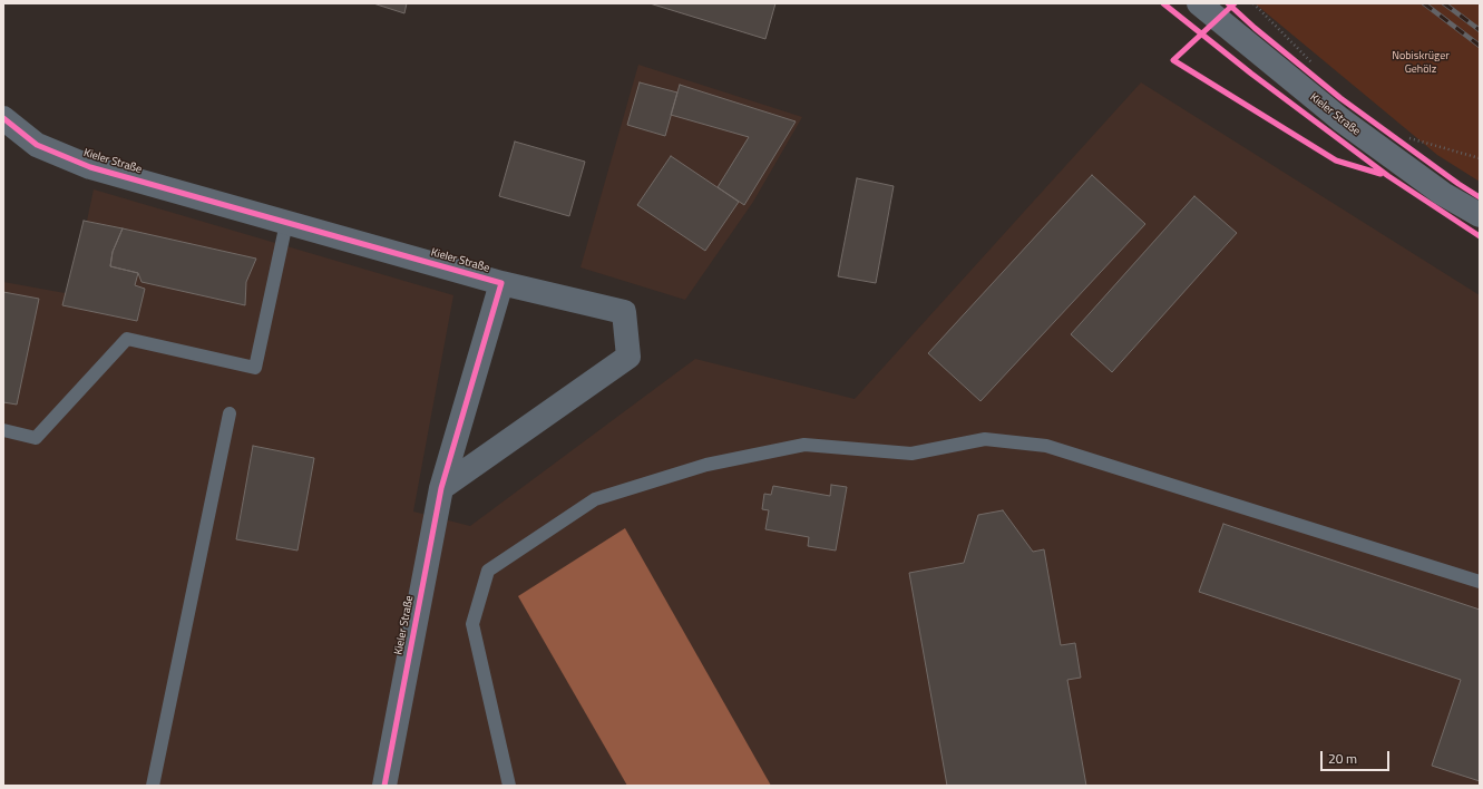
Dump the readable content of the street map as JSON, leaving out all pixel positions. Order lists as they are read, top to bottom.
{
  "streets": {
    "main road": ["Kieler Straße"]
  },
  "parks": ["Nobiskrüger Gehölz"],
  "scale_bar": "20 m"
}
